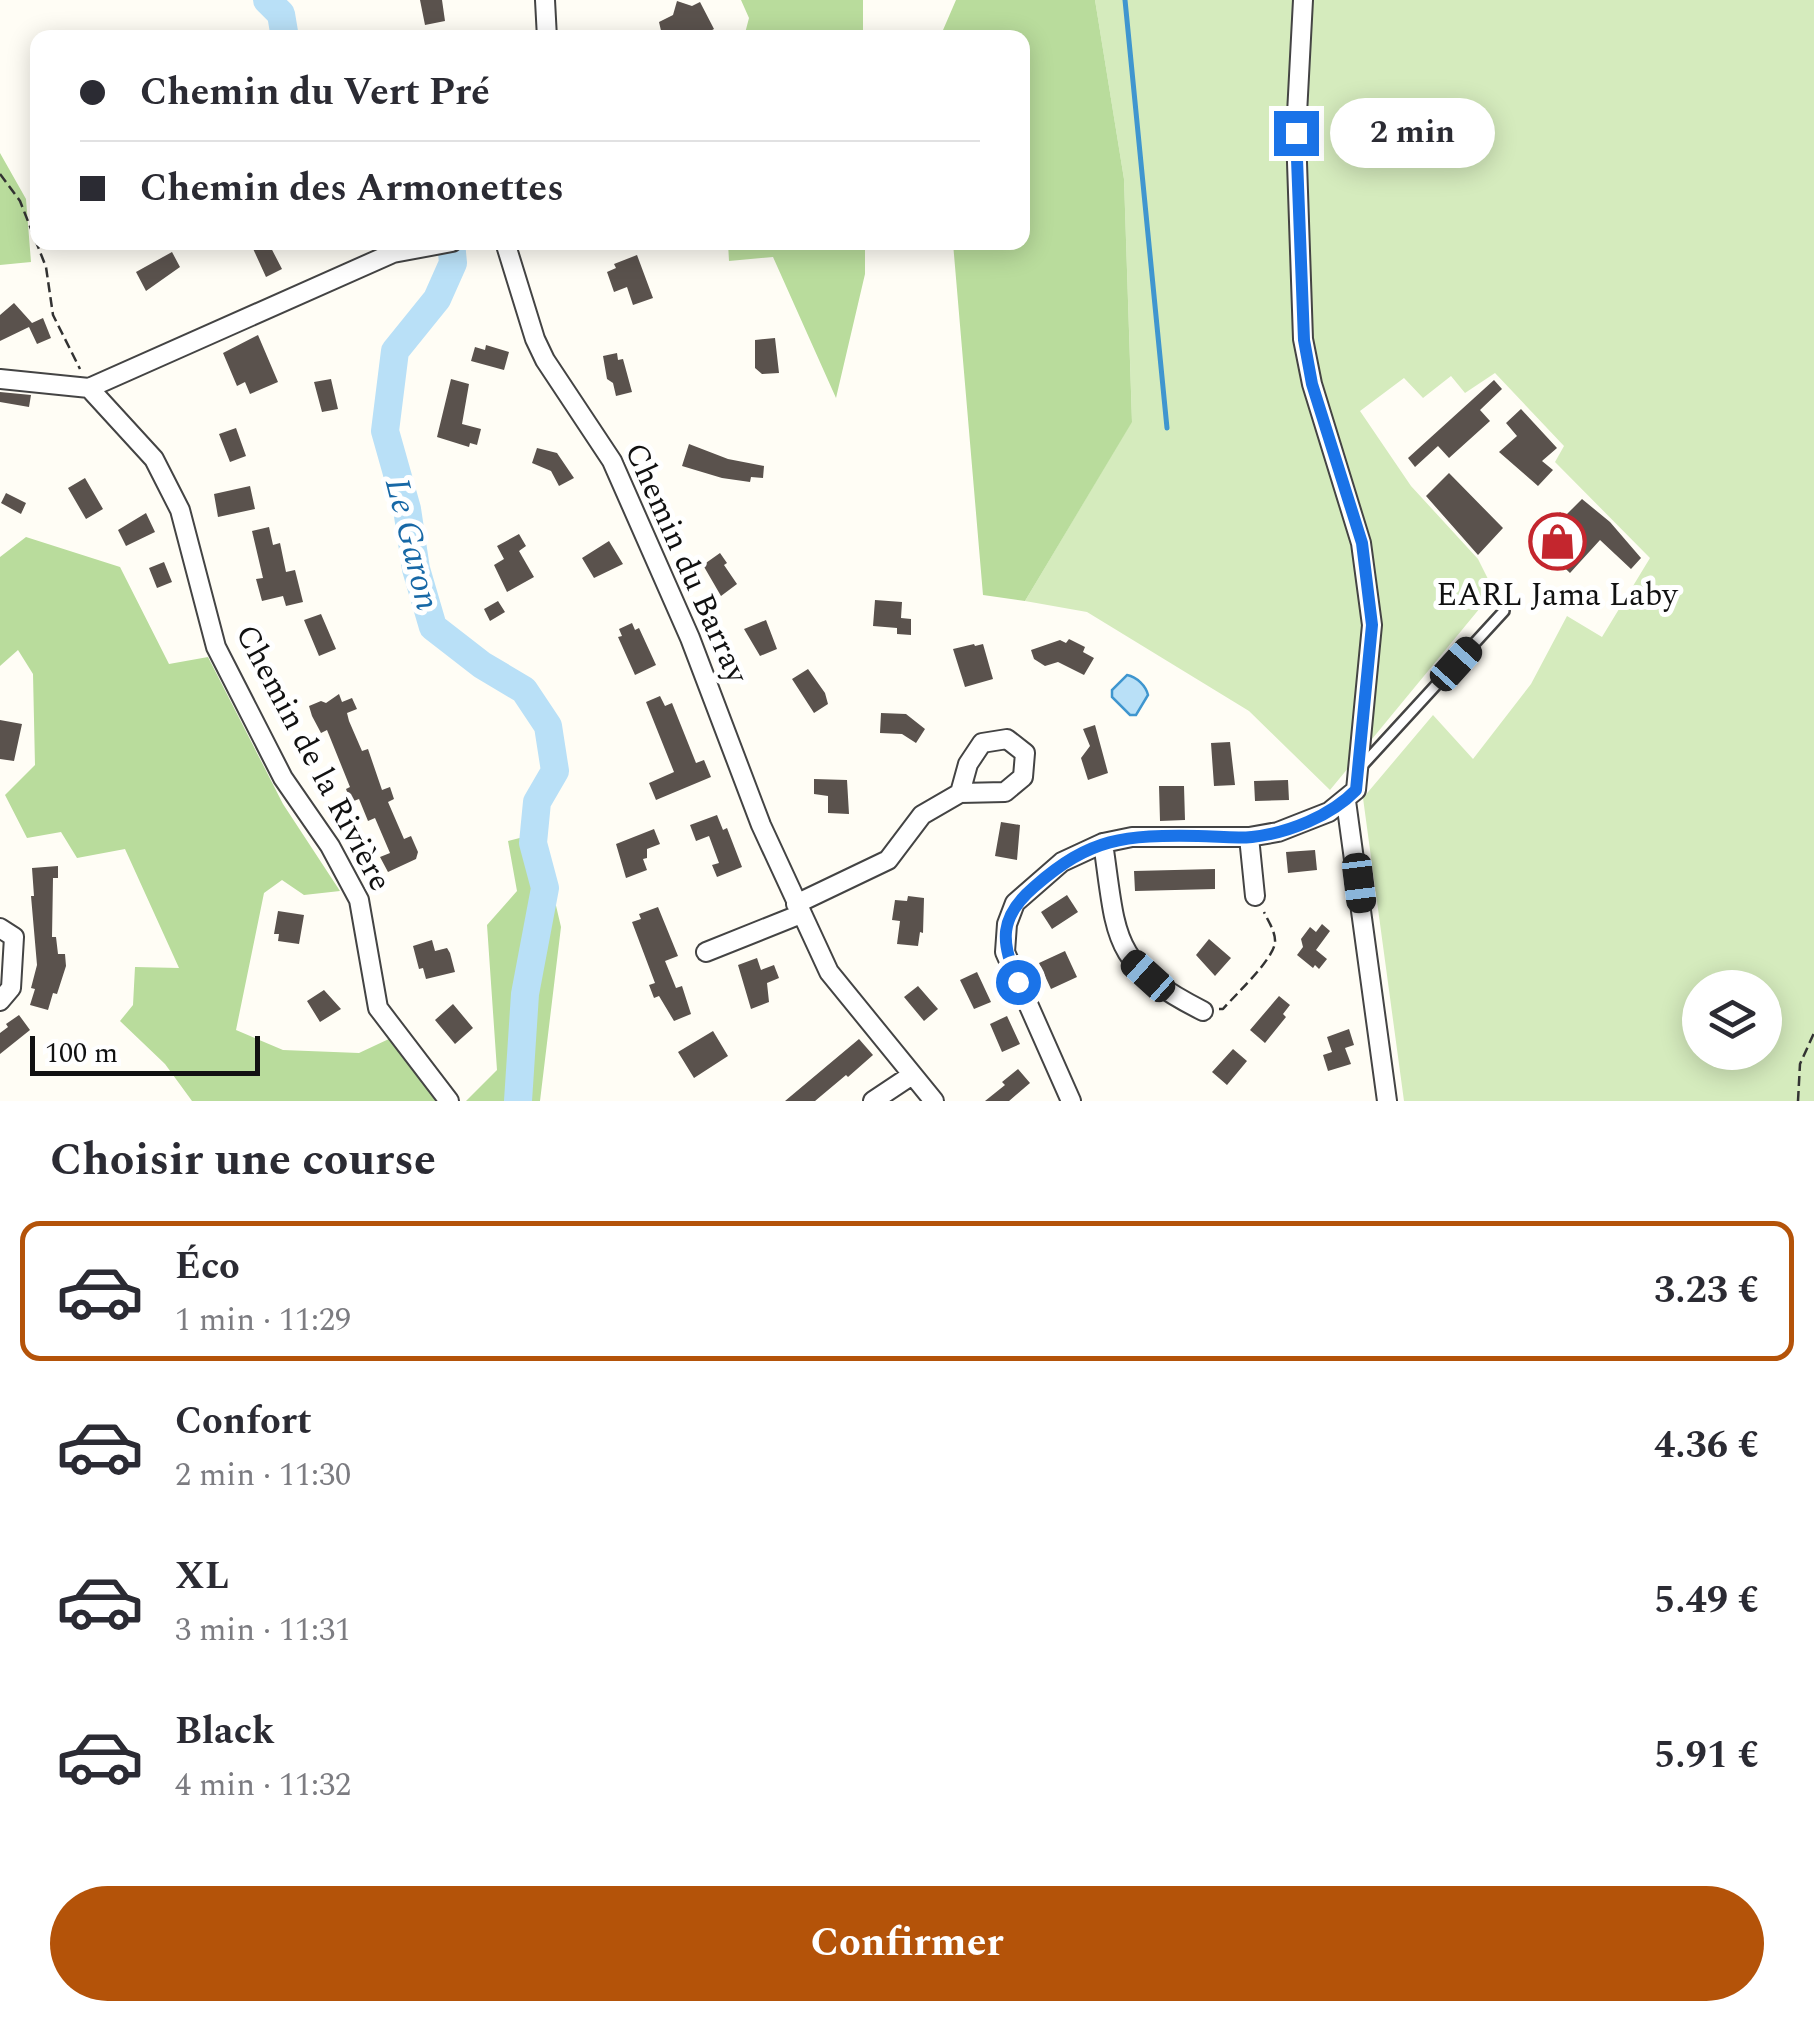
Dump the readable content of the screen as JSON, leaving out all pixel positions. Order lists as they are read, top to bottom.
{
  "streets": {
    "street": ["Chemin du Barray", "Chemin de la Rivière"]
  },
  "water": ["Le Garon"],
  "places": {
    "shop": ["EARL Jama Laby"]
  },
  "scale_bar": "100 m",
  "page": {
    "banner": ["Chemin du Vert Pré", "Chemin des Armonettes"],
    "bubble": "2 min",
    "scale": "100 m",
    "heading": "Choisir une course",
    "list": [
      {
        "name": "Éco",
        "note": "1 min · 11:29",
        "value": "3.23 €"
      },
      {
        "name": "Confort",
        "note": "2 min · 11:30",
        "value": "4.36 €"
      },
      {
        "name": "XL",
        "note": "3 min · 11:31",
        "value": "5.49 €"
      },
      {
        "name": "Black",
        "note": "4 min · 11:32",
        "value": "5.91 €"
      }
    ],
    "buttons": "Confirmer"
  }
}
